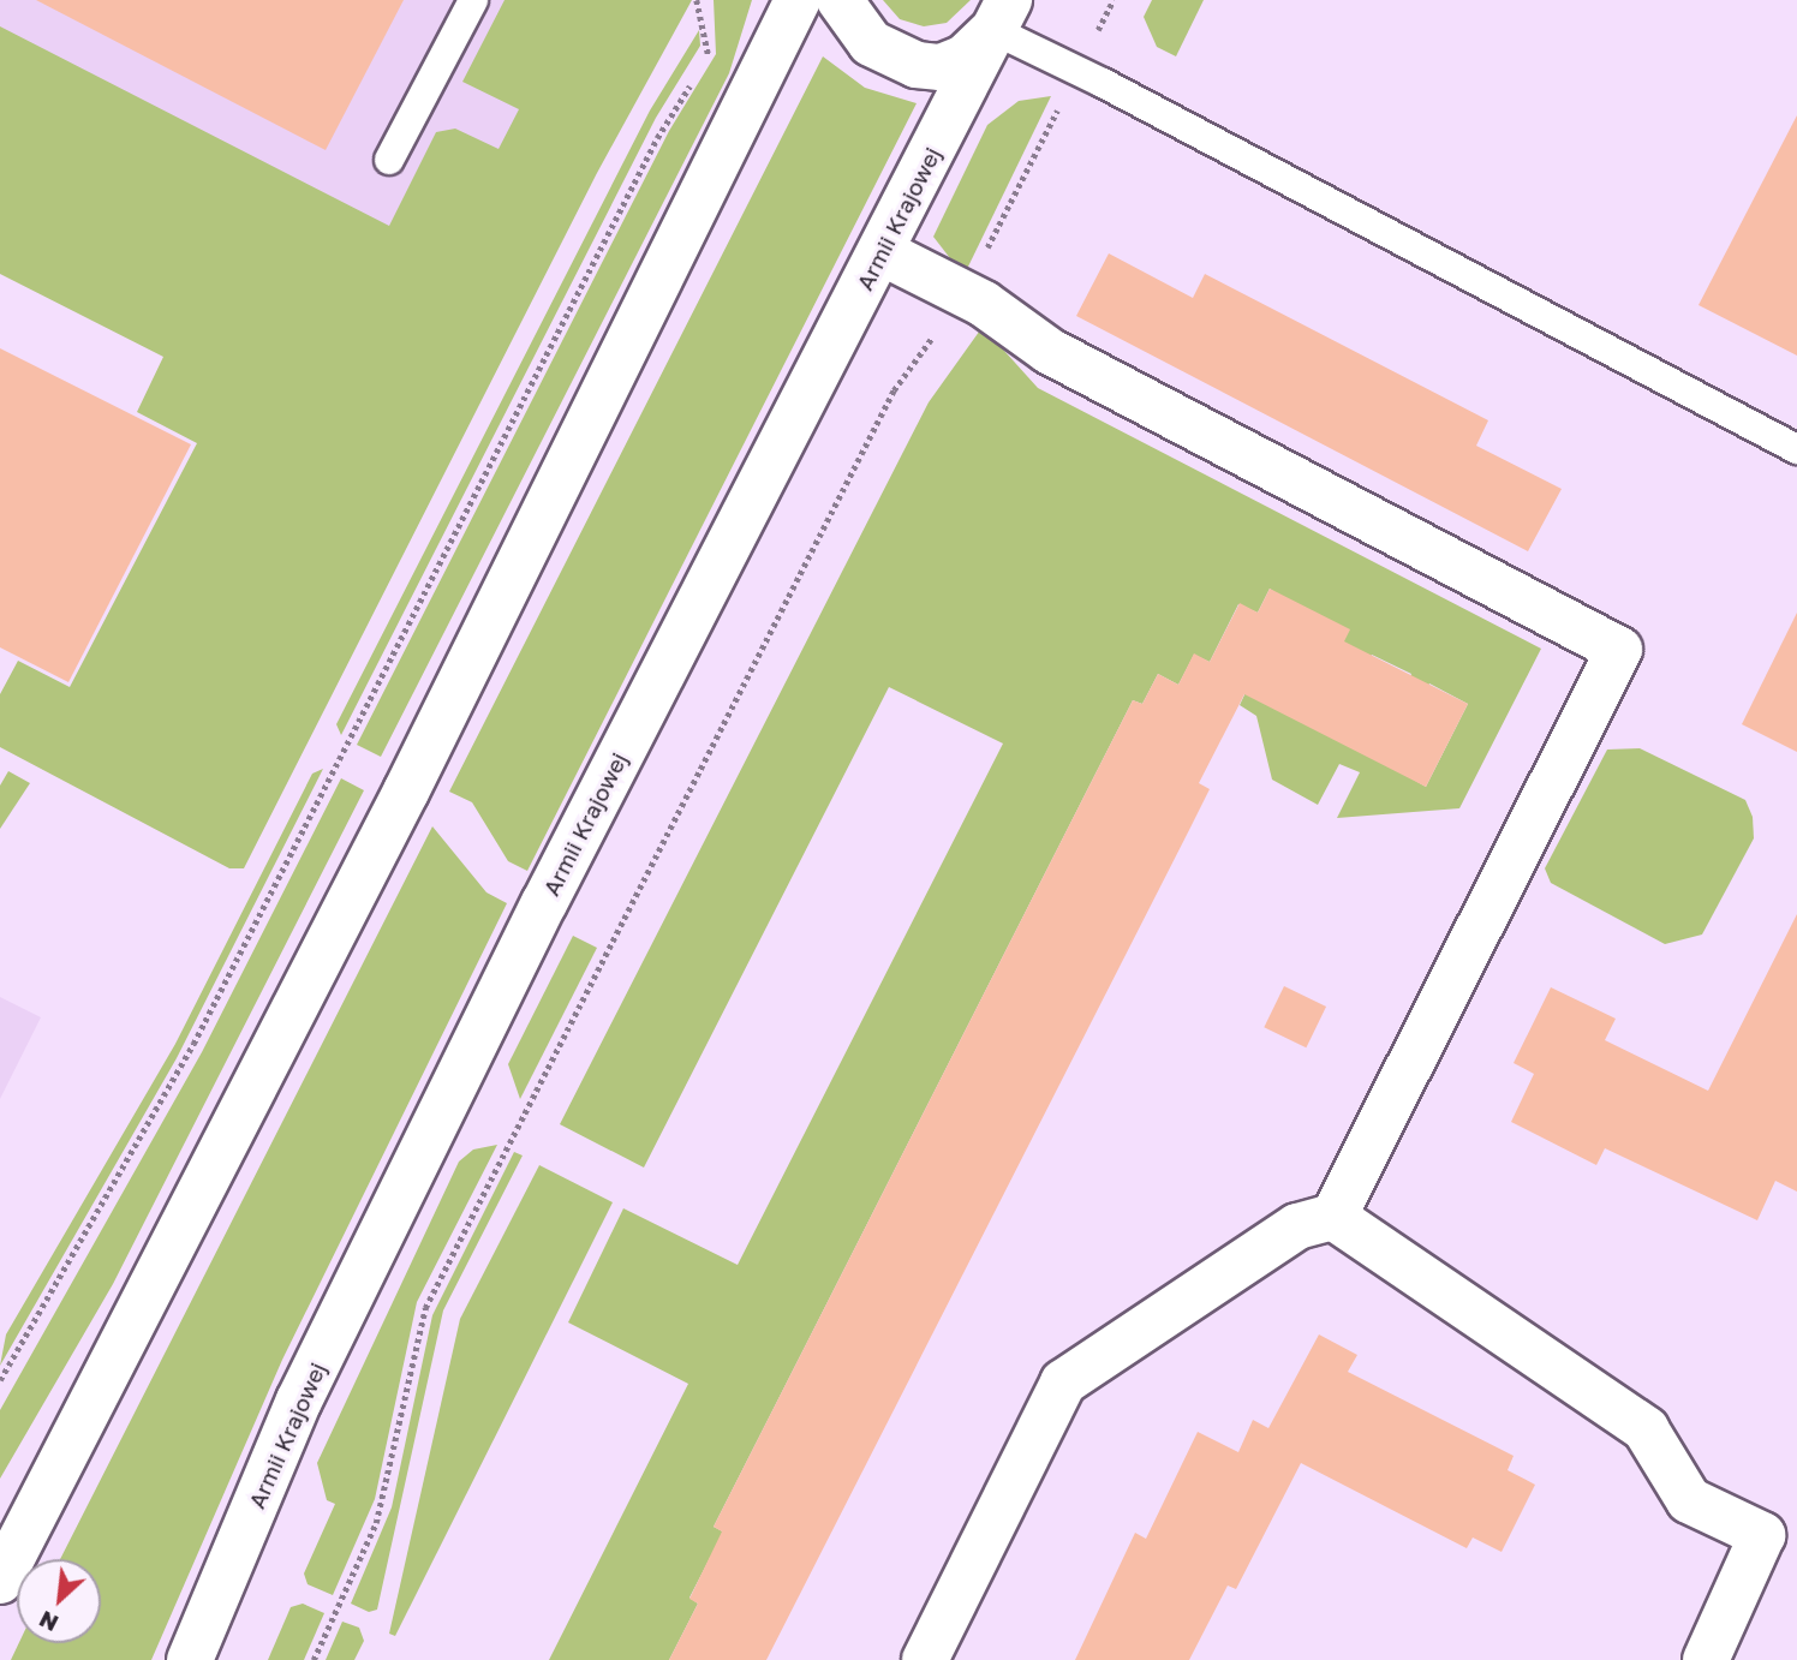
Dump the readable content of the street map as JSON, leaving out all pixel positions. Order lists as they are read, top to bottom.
{
  "streets": {
    "main road": ["Armii Krajowej"]
  },
  "north": "bottom left"
}
